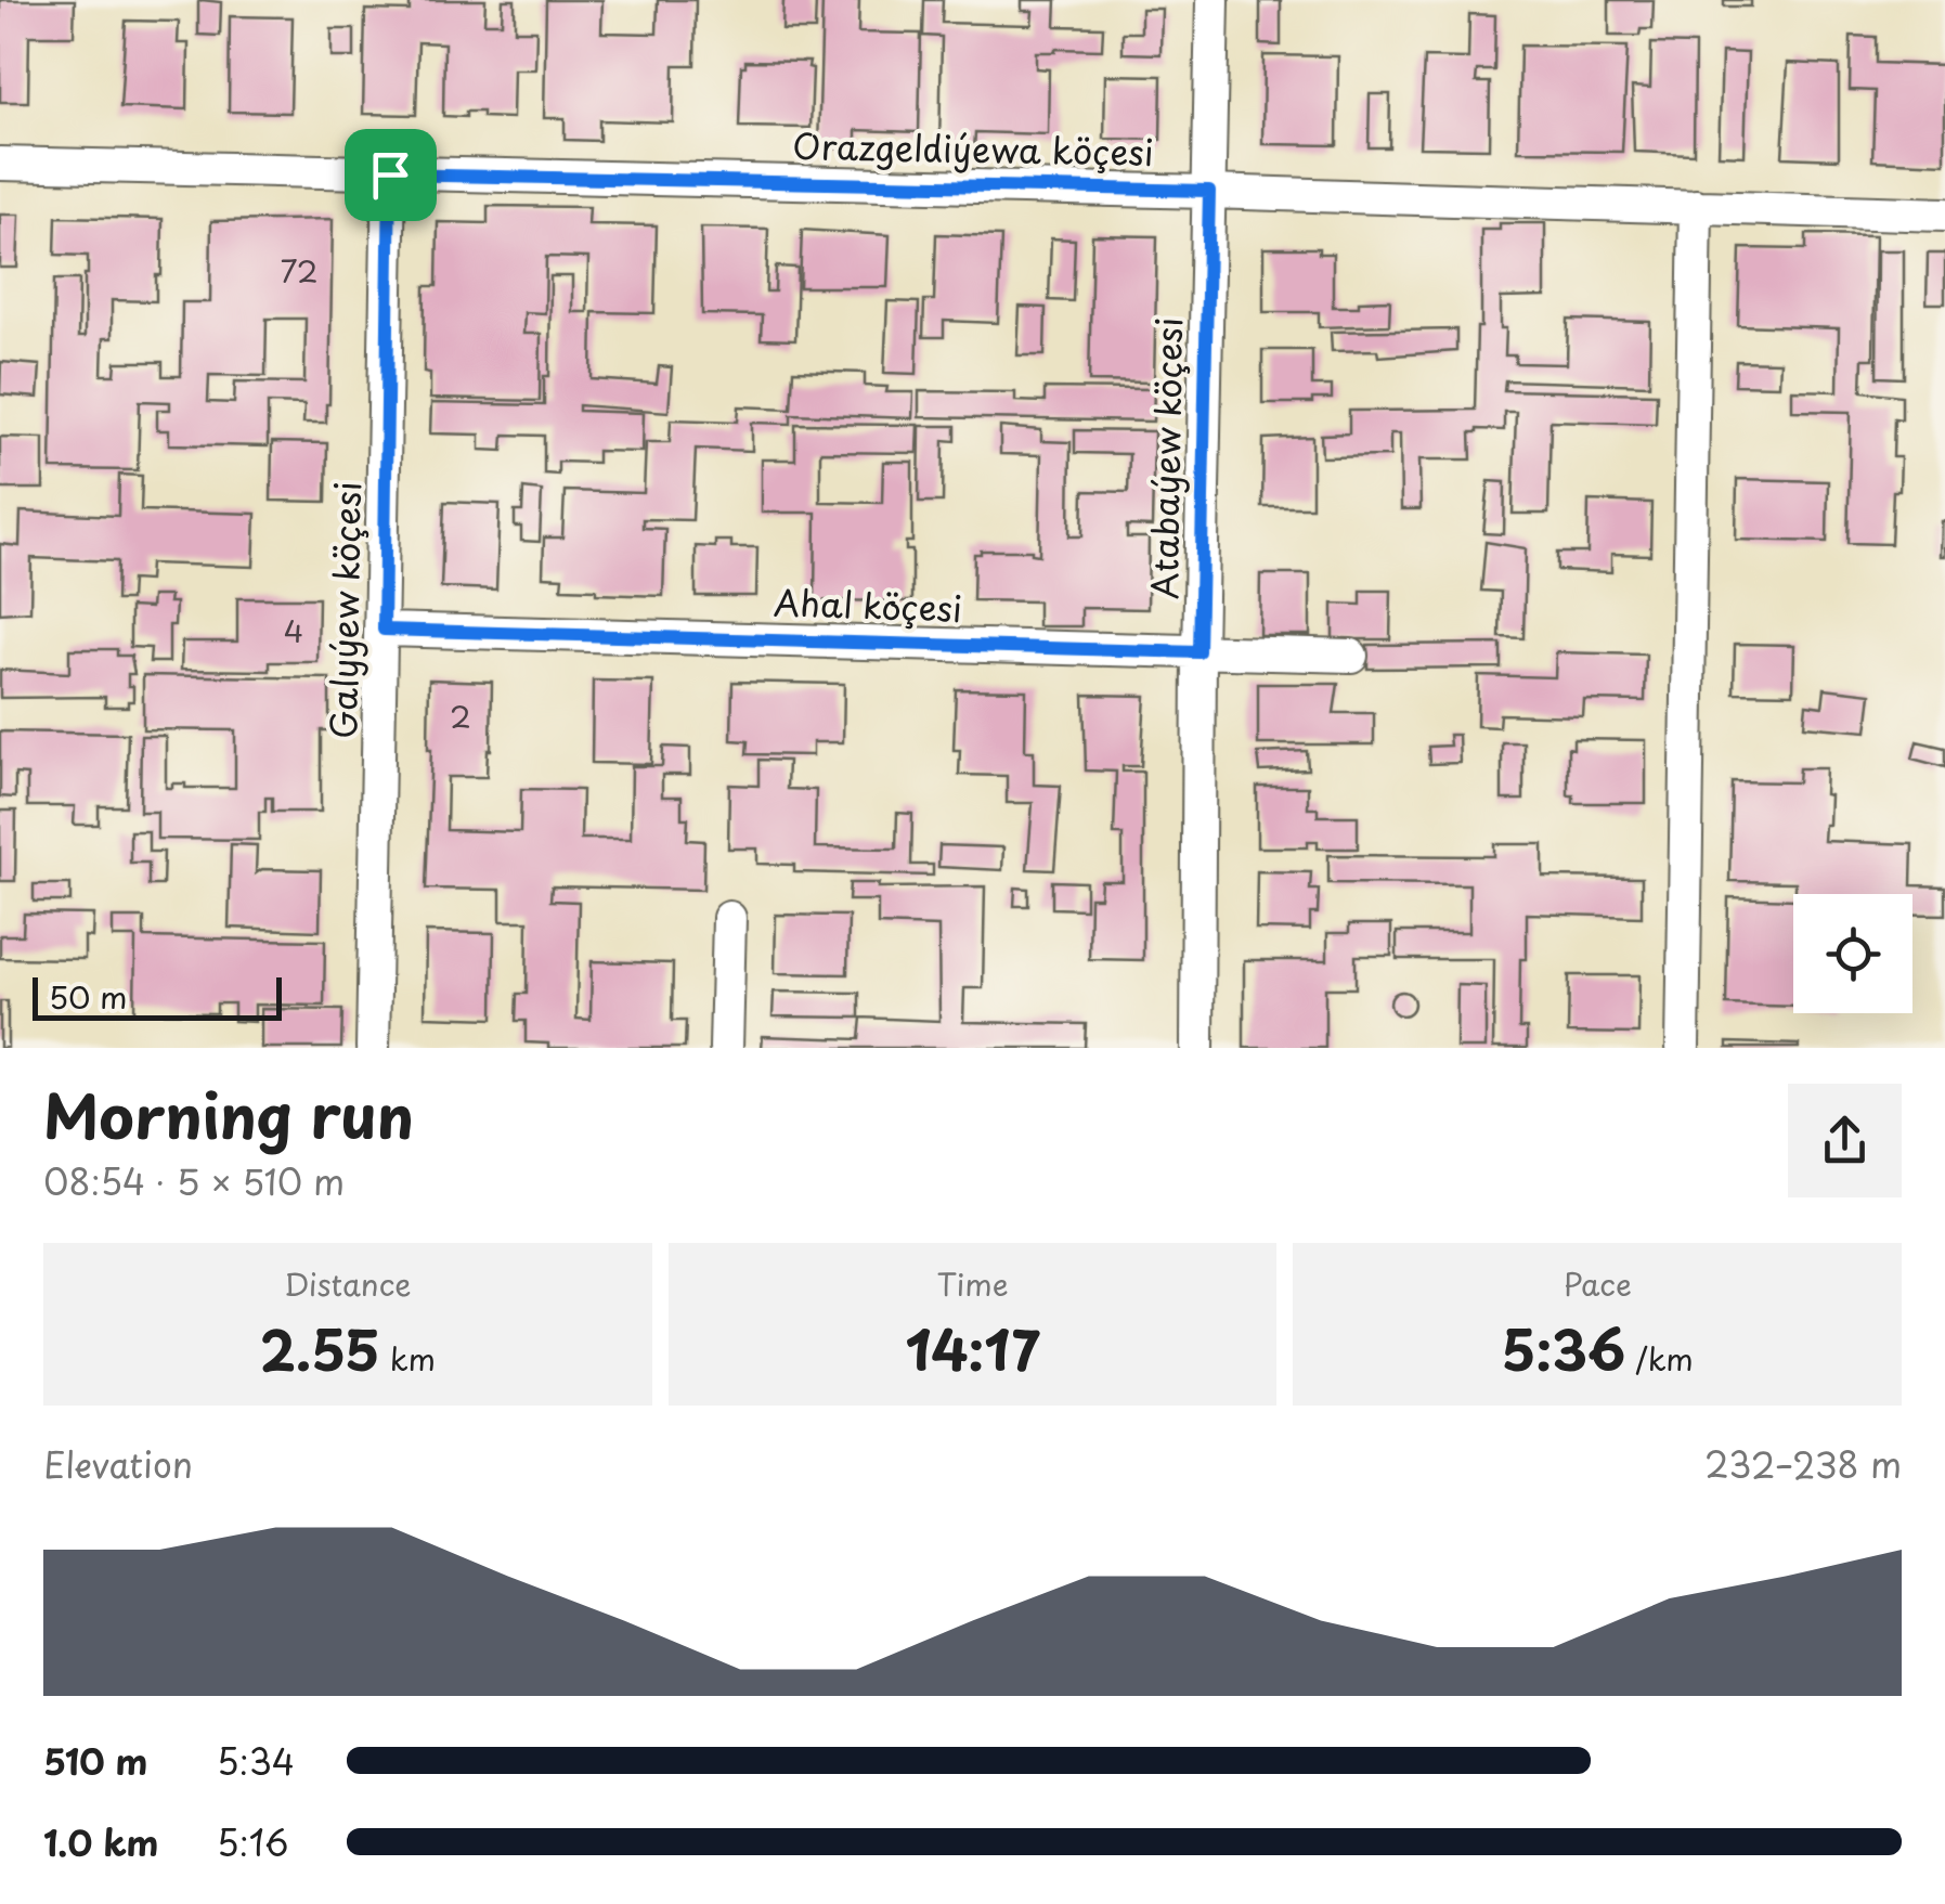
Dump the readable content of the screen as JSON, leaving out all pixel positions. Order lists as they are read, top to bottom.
{
  "streets": {
    "street": [
      "Orazgeldiýewa köçesi",
      "Atabaýew köçesi",
      "Ahal köçesi",
      "Galyýew köçesi"
    ]
  },
  "crossings": [
    ["Orazgeldiýewa köçesi", "Atabaýew köçesi"],
    ["Orazgeldiýewa köçesi", "Galyýew köçesi"],
    ["Atabaýew köçesi", "Ahal köçesi"],
    ["Ahal köçesi", "Galyýew köçesi"]
  ],
  "house_numbers": ["72", "4", "2"],
  "scale_bar": "50 m",
  "page": {
    "scale": "50 m",
    "heading": ["Morning run", "08:54 · 5 × 510 m"],
    "stats": [
      ["Distance", "2.55 km"],
      ["Time", "14:17"],
      ["Pace", "5:36 /km"]
    ],
    "chart": ["Elevation", "232–238 m"],
    "list": [
      {
        "name": "510 m",
        "note": "5:34"
      },
      {
        "name": "1.0 km",
        "note": "5:16"
      }
    ]
  }
}
